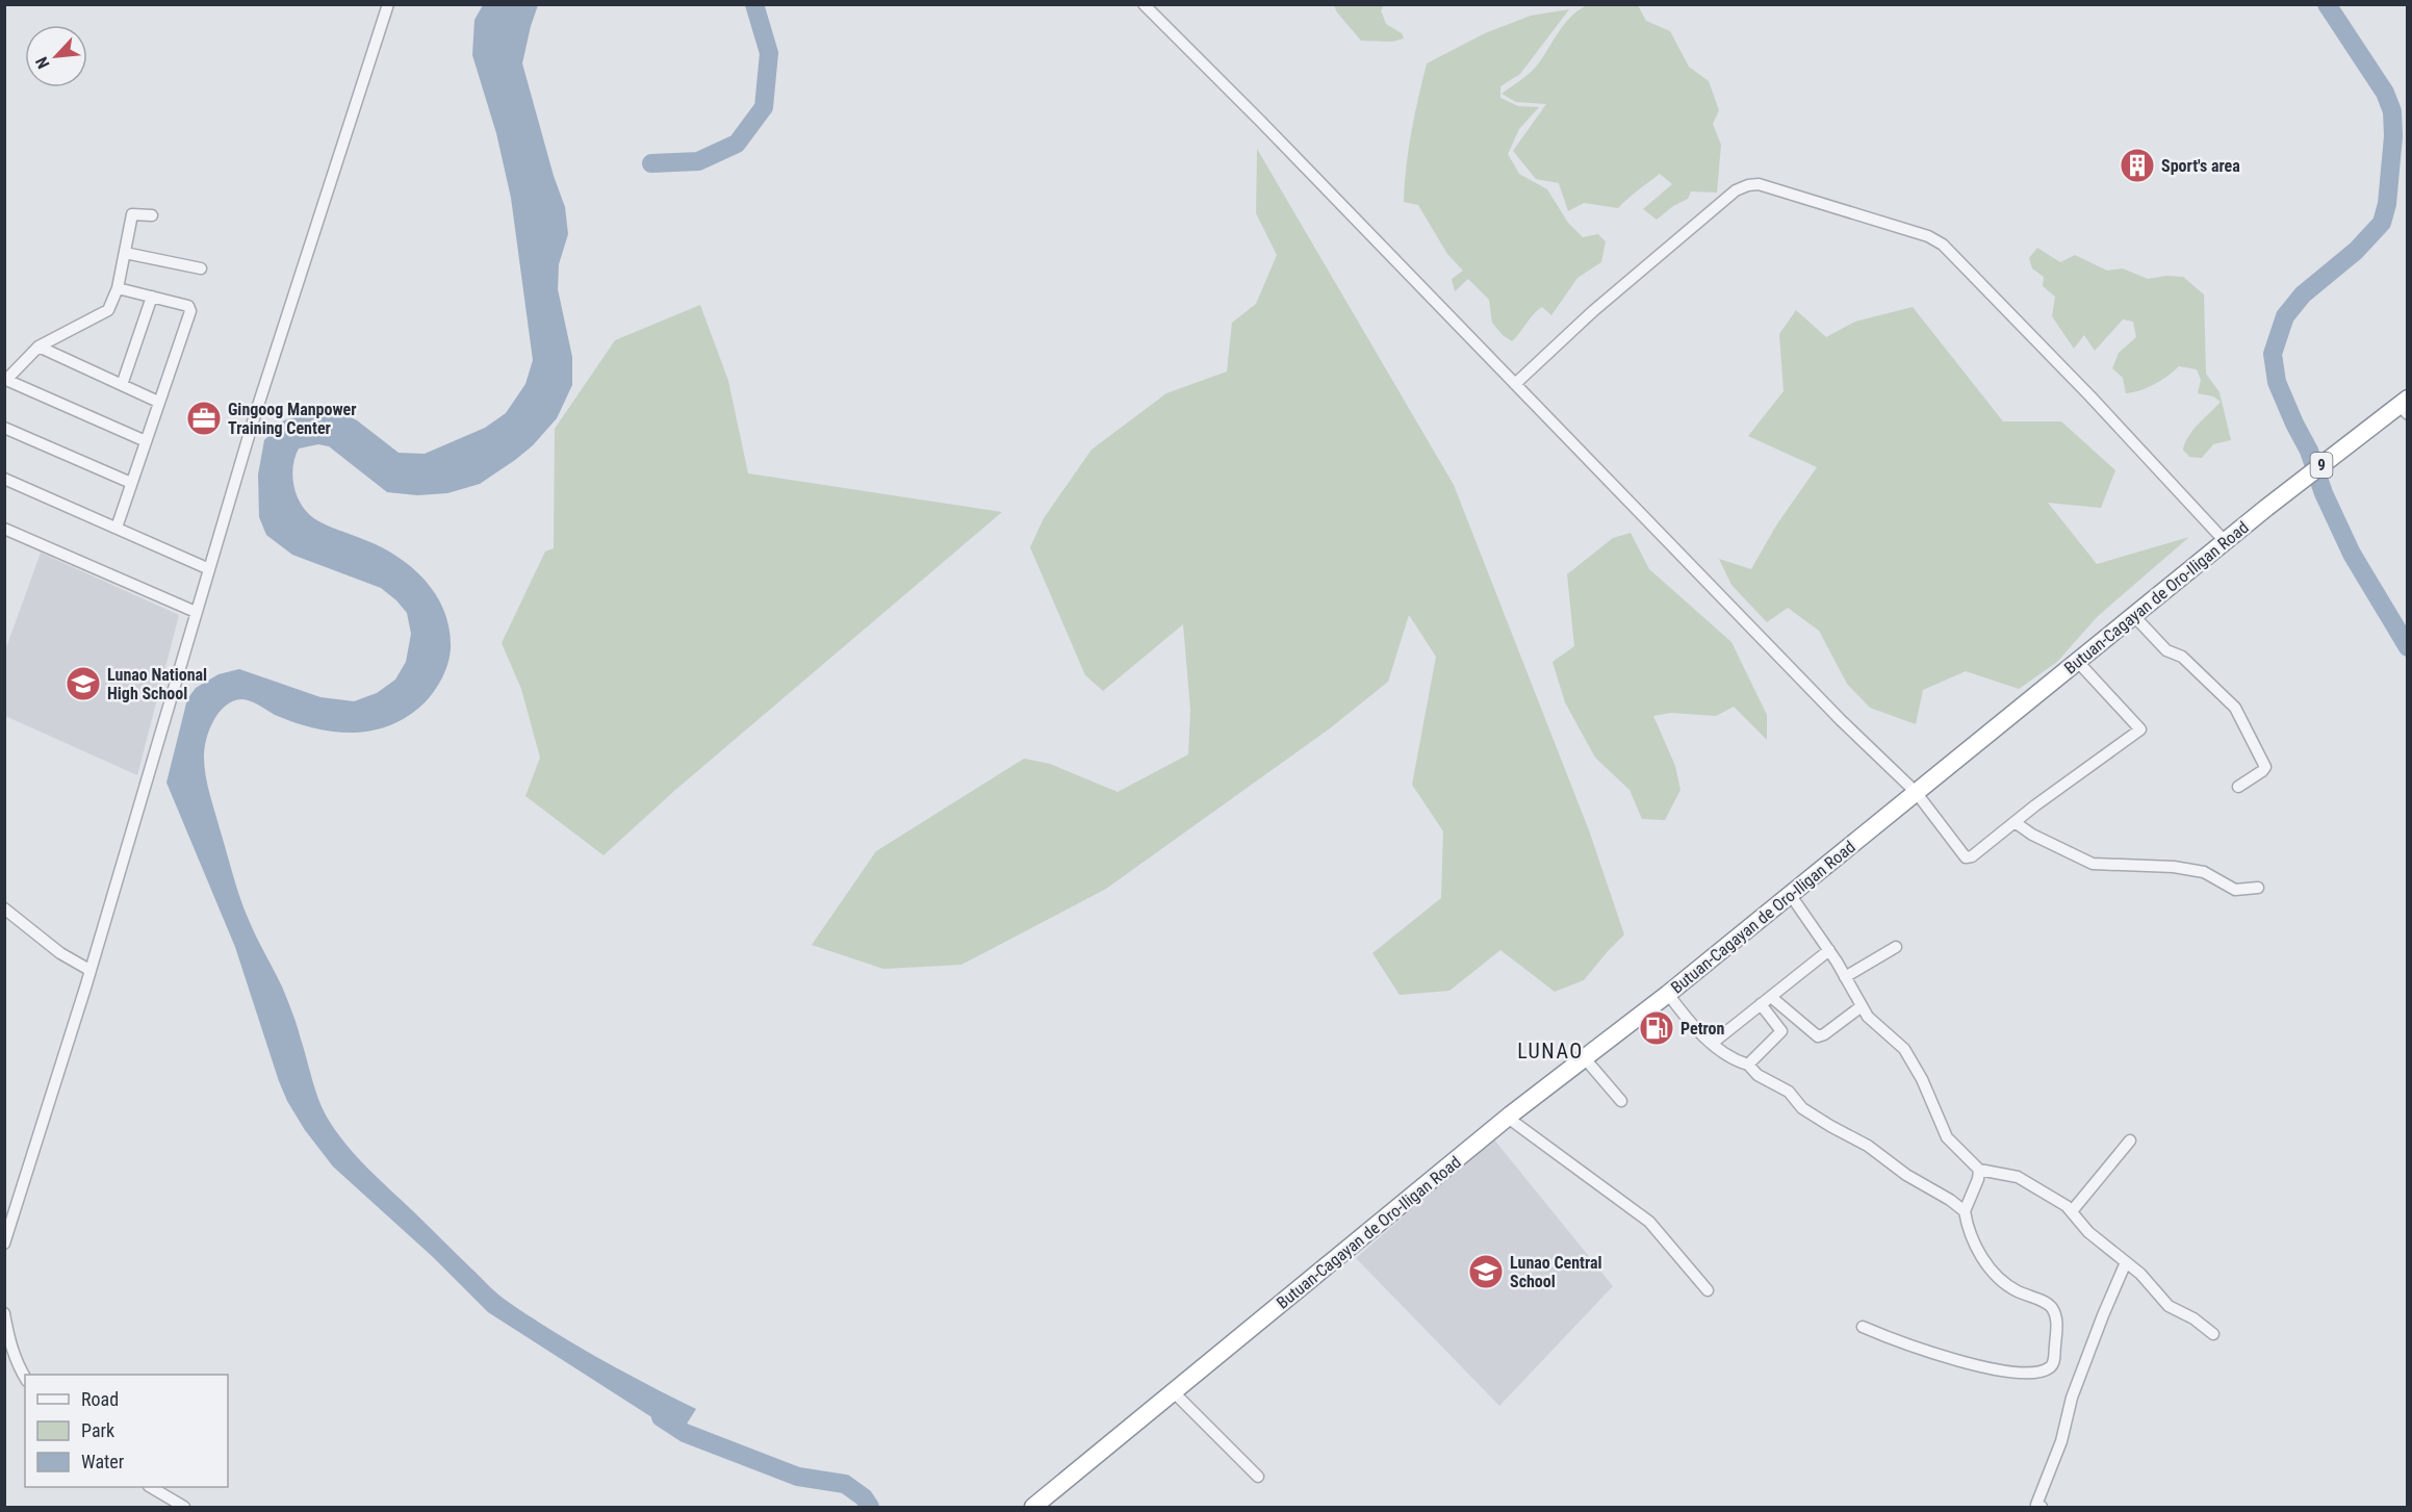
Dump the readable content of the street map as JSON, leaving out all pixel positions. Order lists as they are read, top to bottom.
{
  "streets": {
    "highway": ["9", "Butuan-Cagayan de Oro-Iligan Road"]
  },
  "districts": ["LUNAO"],
  "places": {
    "building": ["Sport's area"],
    "office": ["Gingoog Manpower Training Center"],
    "school or university": ["Lunao National High School", "Lunao Central School"],
    "fuel station": ["Petron"]
  },
  "legend": ["Road", "Park", "Water"],
  "north": "bottom left"
}
